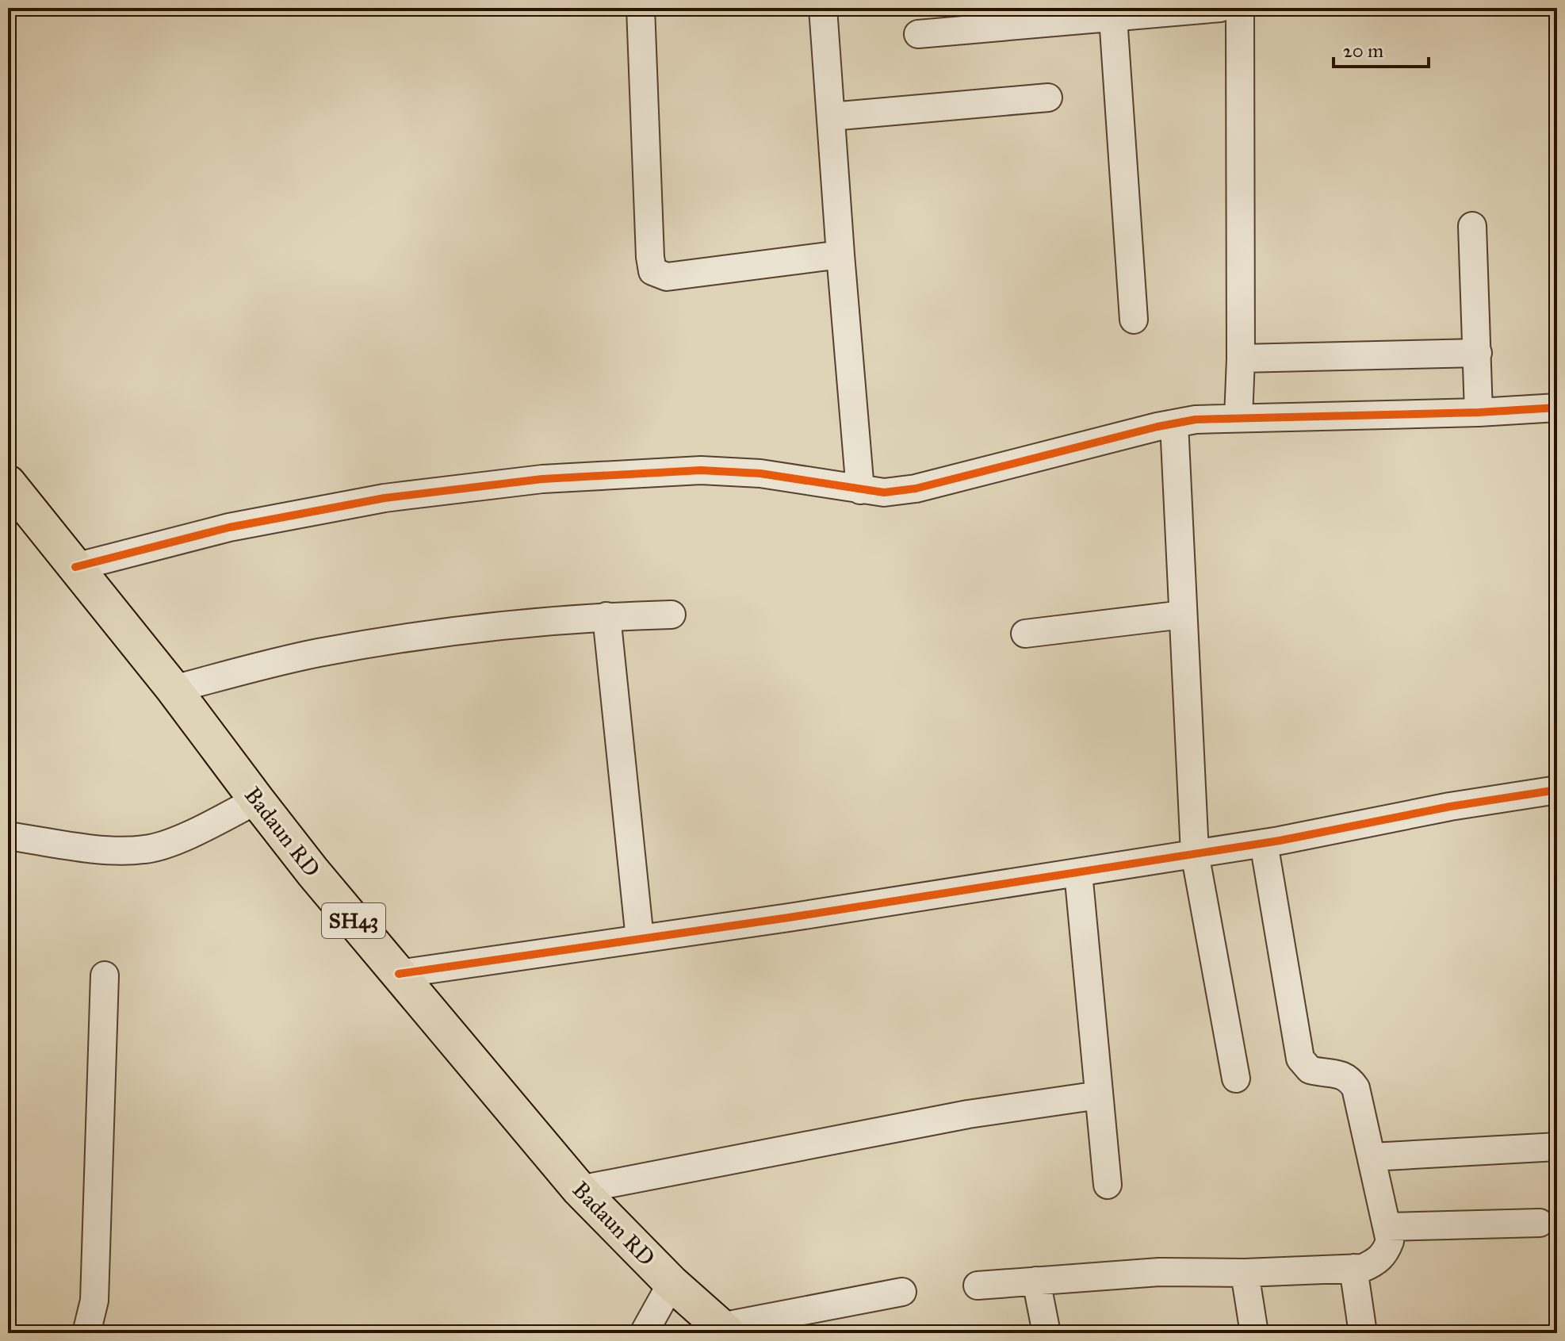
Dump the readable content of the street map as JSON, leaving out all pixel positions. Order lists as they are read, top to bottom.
{
  "streets": {
    "main road": ["Badaun RD", "SH43"]
  },
  "scale_bar": "20 m"
}
